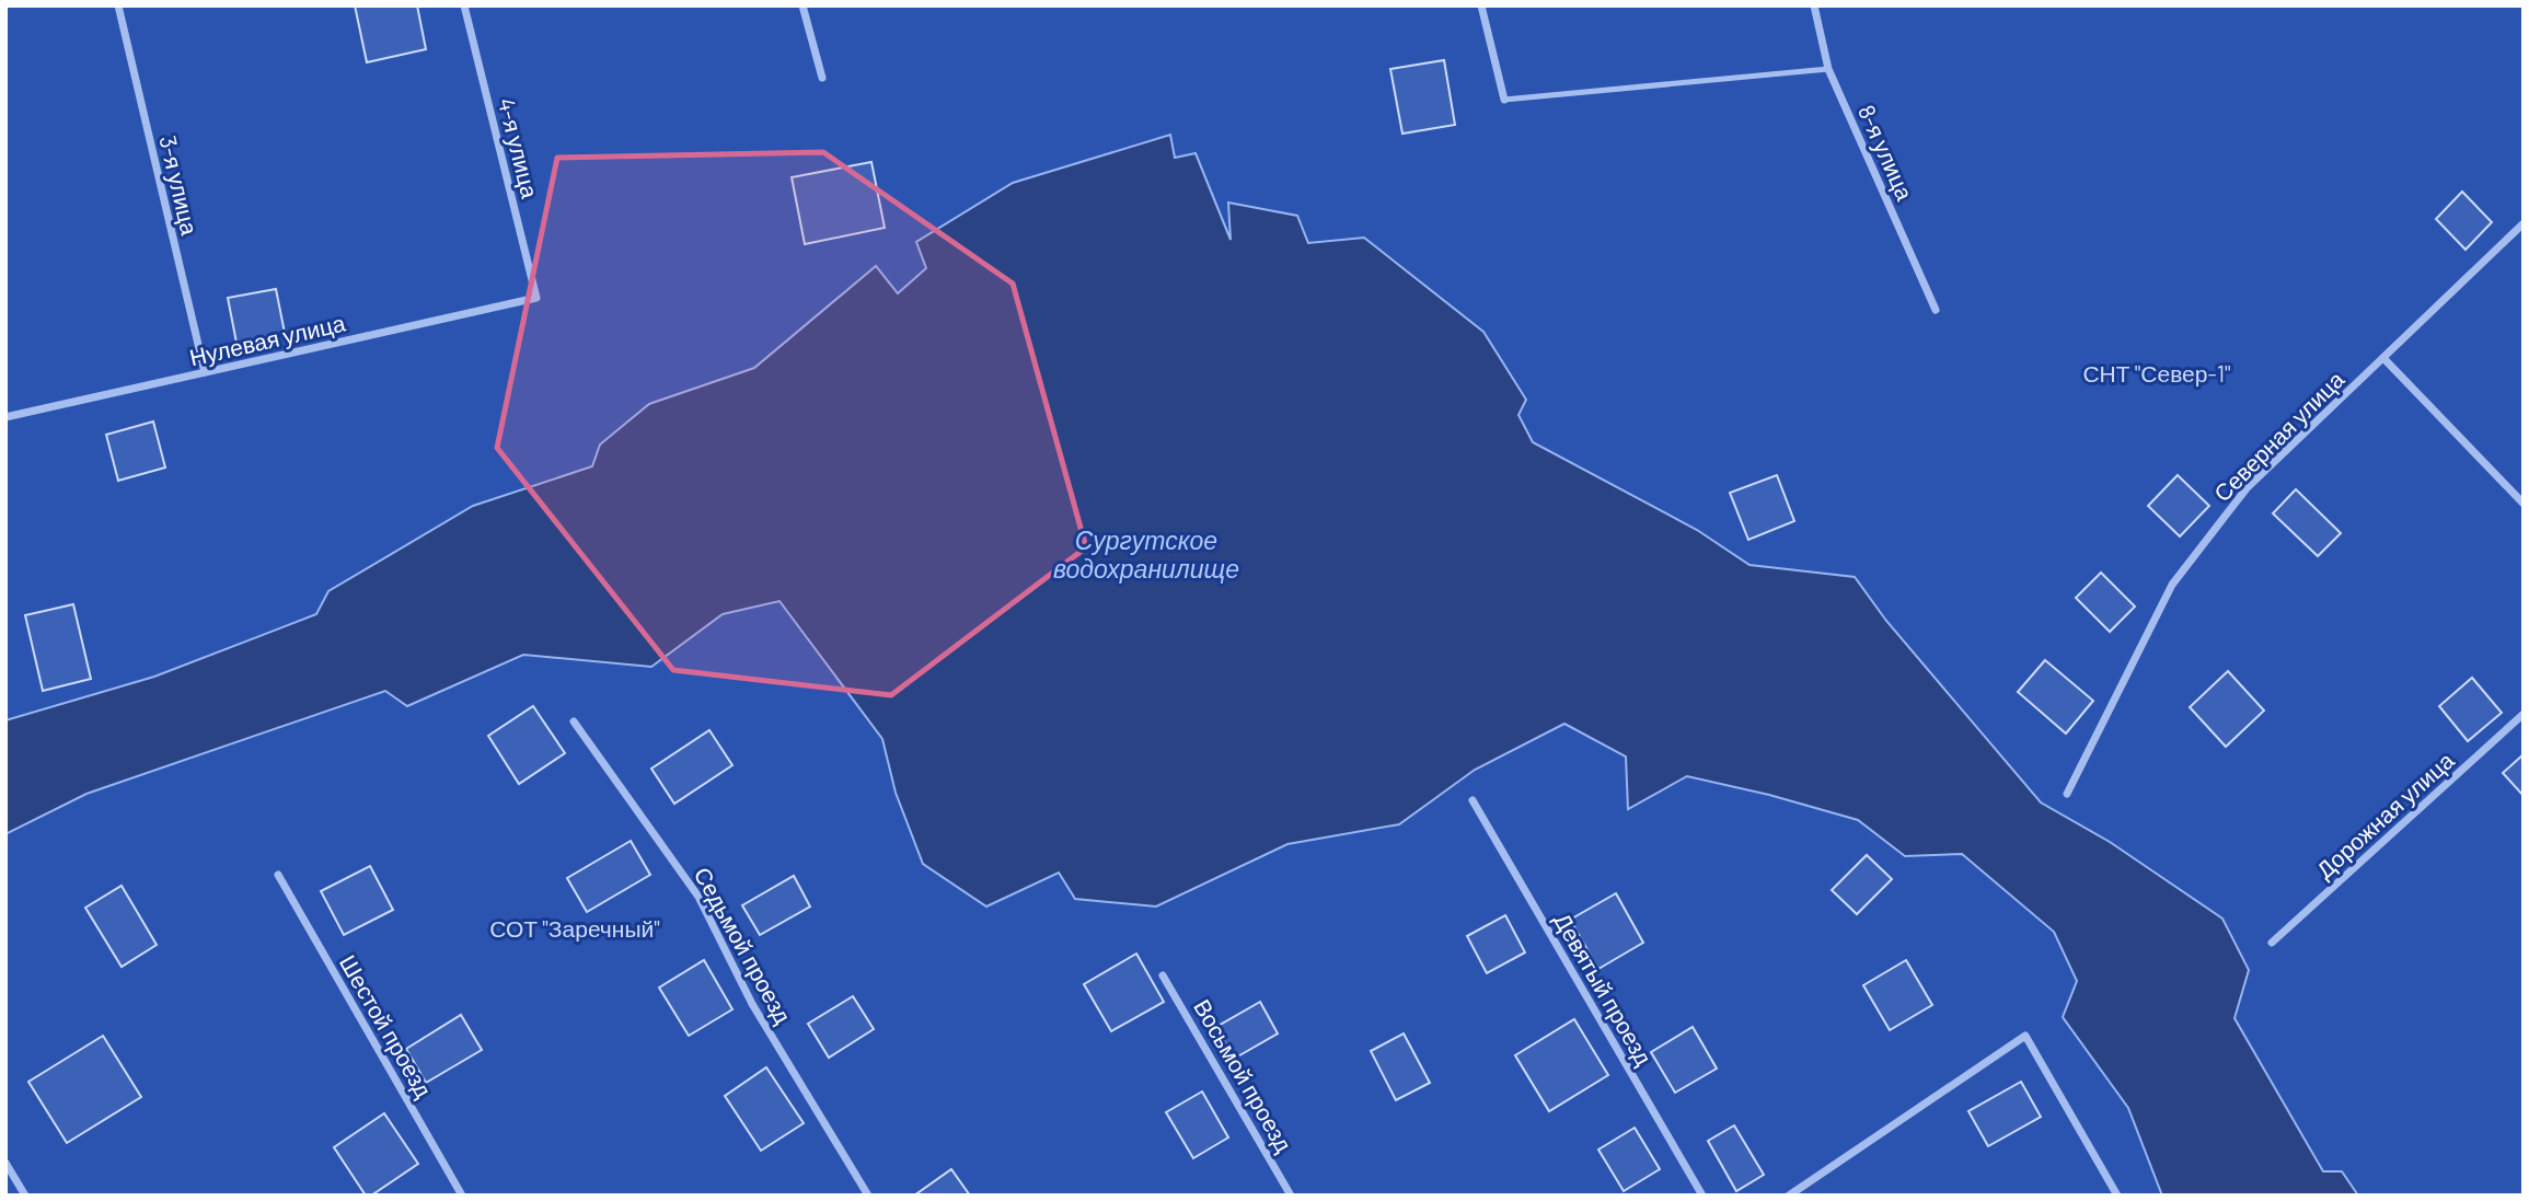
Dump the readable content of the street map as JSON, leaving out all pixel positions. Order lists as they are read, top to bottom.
{
  "streets": {
    "street": [
      "4-я улица",
      "8-я улица",
      "3-я улица",
      "Нулевая улица",
      "Северная улица",
      "Дорожная улица",
      "Седьмой проезд",
      "Девятый проезд",
      "Шестой проезд",
      "Восьмой проезд"
    ]
  },
  "crossings": [
    ["4-я улица", "Нулевая улица"],
    ["3-я улица", "Нулевая улица"]
  ],
  "water": ["Сургутское водохранилище"],
  "parks": ["СНТ \"Север-1\"", "СОТ \"Заречный\""]
}
